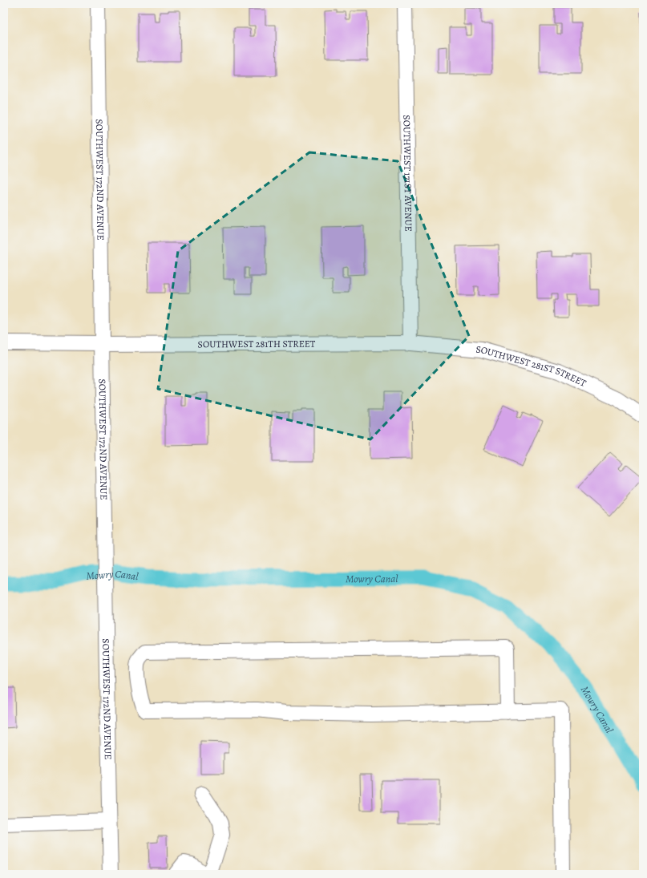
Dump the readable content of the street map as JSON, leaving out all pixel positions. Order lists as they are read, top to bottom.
{
  "streets": {
    "street": [
      "SOUTHWEST 171ST AVENUE",
      "SOUTHWEST 172ND AVENUE",
      "SOUTHWEST 281TH STREET",
      "SOUTHWEST 281ST STREET"
    ]
  },
  "crossings": [
    ["SOUTHWEST 171ST AVENUE", "SOUTHWEST 281TH STREET"],
    ["SOUTHWEST 171ST AVENUE", "SOUTHWEST 281ST STREET"],
    ["SOUTHWEST 172ND AVENUE", "SOUTHWEST 281TH STREET"],
    ["SOUTHWEST 281TH STREET", "SOUTHWEST 281ST STREET"]
  ],
  "water": ["Mowry Canal"]
}
